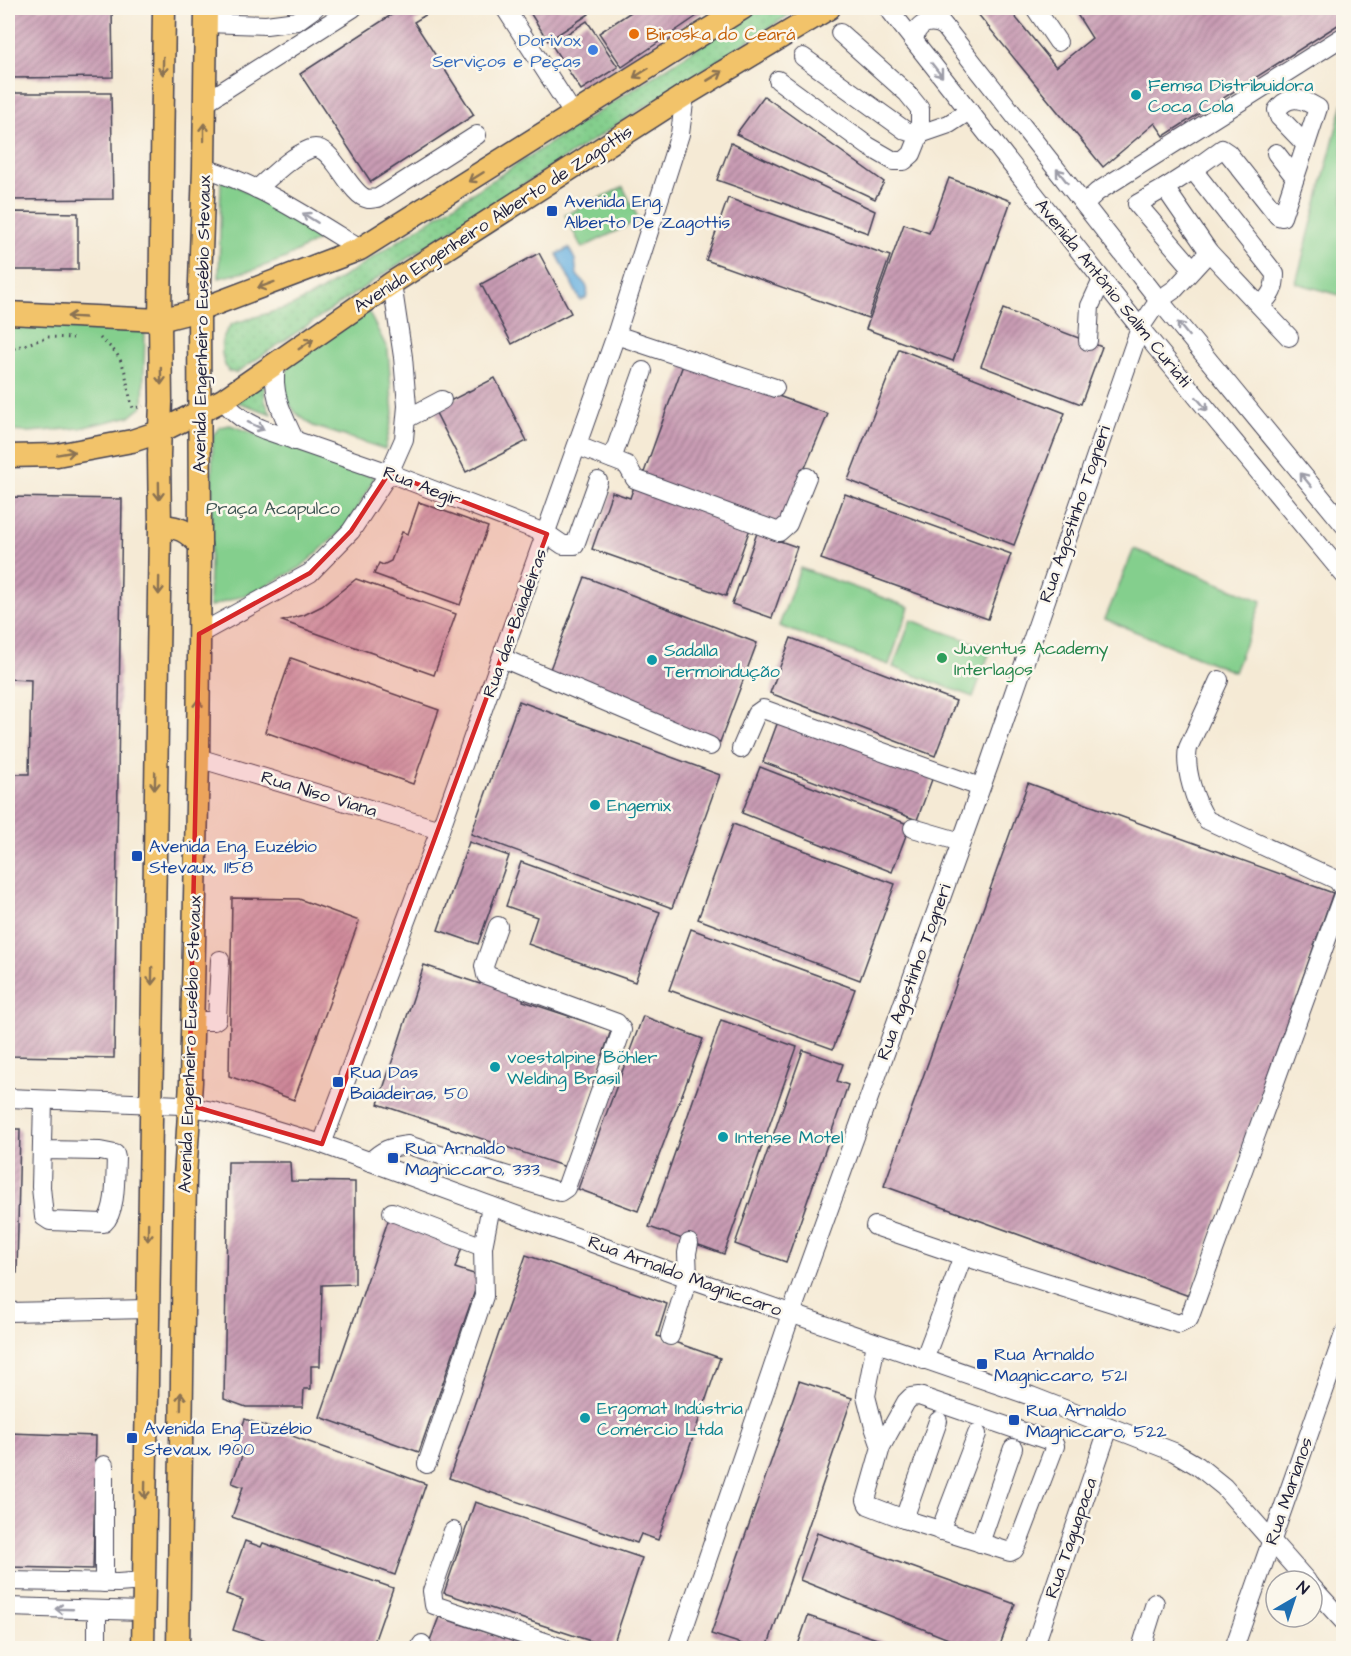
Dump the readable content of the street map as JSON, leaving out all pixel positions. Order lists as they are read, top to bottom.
{
  "streets": {
    "main road": ["Avenida Engenheiro Alberto de Zagottis", "Avenida Engenheiro Eusébio Stevaux"],
    "street": [
      "Avenida Antônio Salim Curiati",
      "Rua Aegir",
      "Rua Agostinho Togneri",
      "Rua das Baiadeiras",
      "Rua Niso Viana",
      "Rua Arnaldo Magniccaro",
      "Rua Marianos",
      "Rua Taguapaca"
    ]
  },
  "crossings": [
    ["Avenida Engenheiro Alberto de Zagottis", "Avenida Engenheiro Eusébio Stevaux"],
    ["Avenida Engenheiro Alberto de Zagottis", "Rua Aegir"],
    ["Avenida Engenheiro Alberto de Zagottis", "Rua das Baiadeiras"],
    ["Avenida Antônio Salim Curiati", "Rua Agostinho Togneri"],
    ["Avenida Engenheiro Eusébio Stevaux", "Rua Niso Viana"],
    ["Avenida Engenheiro Eusébio Stevaux", "Rua Arnaldo Magniccaro"],
    ["Rua Aegir", "Rua das Baiadeiras"],
    ["Rua Agostinho Togneri", "Rua Arnaldo Magniccaro"],
    ["Rua das Baiadeiras", "Rua Niso Viana"],
    ["Rua das Baiadeiras", "Rua Arnaldo Magniccaro"],
    ["Rua Arnaldo Magniccaro", "Rua Marianos"],
    ["Rua Arnaldo Magniccaro", "Rua Taguapaca"]
  ],
  "parks": ["Praça Acapulco"],
  "places": {
    "other": [
      "Biroska do Ceará",
      "Dorivox Serviços e Peças",
      "Femsa Distribuidora Coca Cola",
      "Juventus Academy Interlagos",
      "Sadalla Termoindução",
      "Engemix",
      "voestalpine Böhler Welding Brasil",
      "Intense Motel",
      "Ergomat Indústria Comércio Ltda"
    ],
    "transit": [
      "Avenida Eng. Alberto De Zagottis",
      "Avenida Eng. Euzébio Stevaux, 1158",
      "Rua Das Baiadeiras, 50",
      "Rua Arnaldo Magniccaro, 333",
      "Rua Arnaldo Magniccaro, 521",
      "Rua Arnaldo Magniccaro, 522",
      "Avenida Eng. Euzébio Stevaux, 1900"
    ]
  },
  "north": "top right"
}
